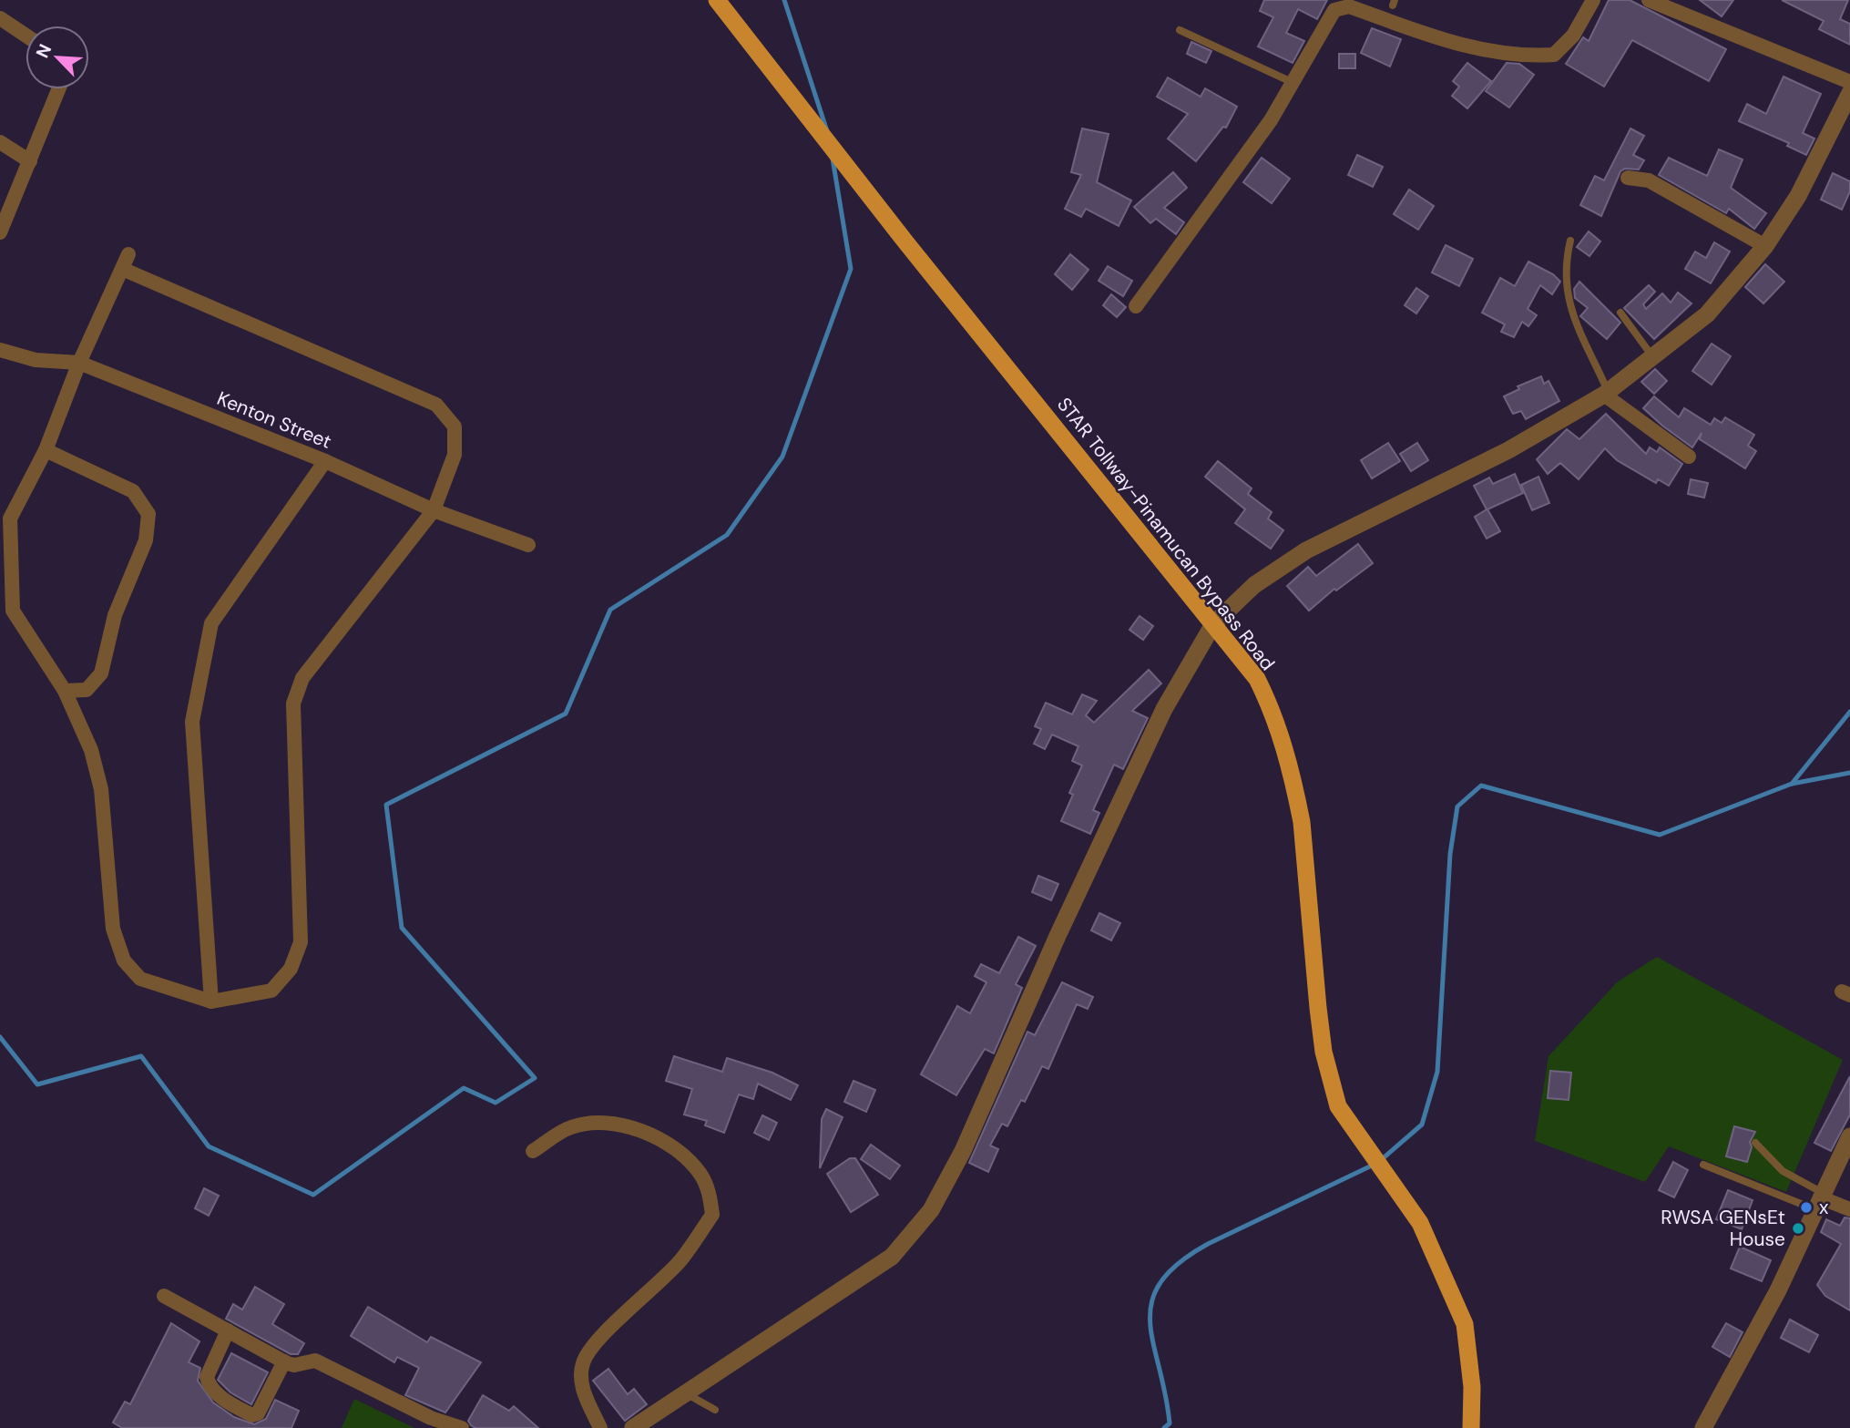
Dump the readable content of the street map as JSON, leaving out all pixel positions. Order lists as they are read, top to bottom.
{
  "streets": {
    "main road": ["STAR Tollway-Pinamucan Bypass Road"],
    "street": ["Kenton Street"]
  },
  "places": ["x", "RWSA GENsEt House"],
  "north": "top left"
}
